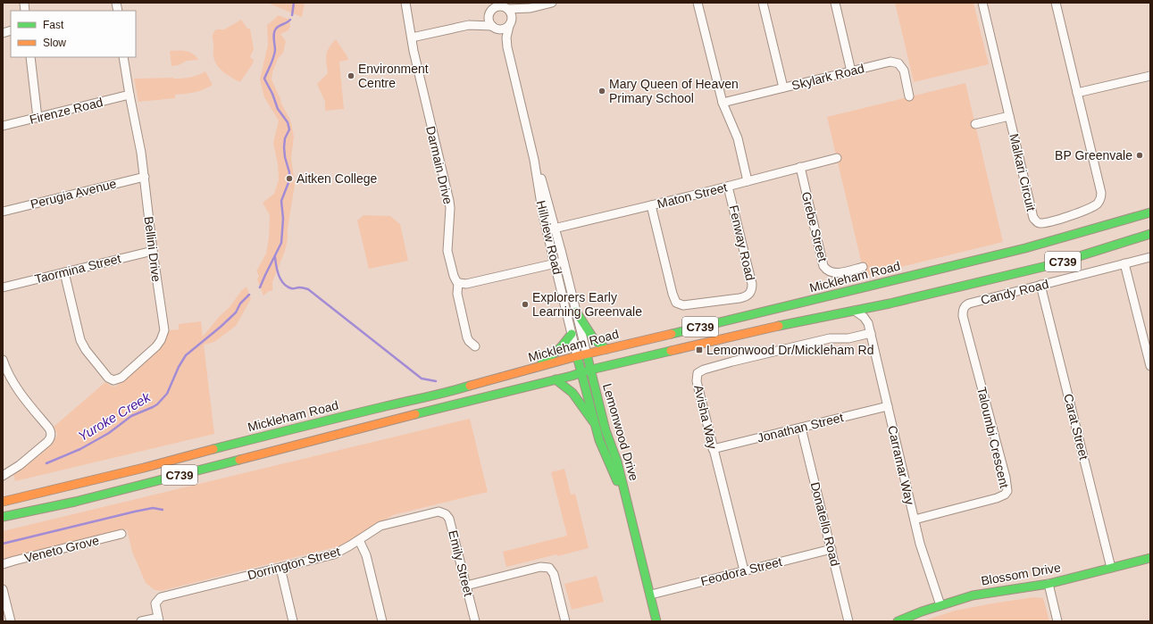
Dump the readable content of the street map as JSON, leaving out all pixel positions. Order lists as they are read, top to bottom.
{
  "streets": {
    "main road": [
      "C739",
      "Mickleham Road",
      "Lemonwood Drive",
      "Blossom Drive"
    ],
    "street": [
      "Skylark Road",
      "Firenze Road",
      "Darmain Drive",
      "Malkari Circuit",
      "Perugia Avenue",
      "Maton Street",
      "Grebe Street",
      "Hillview Road",
      "Fenway Road",
      "Bellini Drive",
      "Taormina Street",
      "Candy Road",
      "Avisha Way",
      "Carat Street",
      "Jonathan Street",
      "Taloumbi Crescent",
      "Carramar Way",
      "Donatello Road",
      "Veneto Grove",
      "Dorrington Street",
      "Emily Street",
      "Feodora Street"
    ]
  },
  "crossings": [
    ["Firenze Road", "Bellini Drive"],
    ["Perugia Avenue", "Bellini Drive"],
    ["Maton Street", "Grebe Street"],
    ["Maton Street", "Hillview Road"],
    ["Maton Street", "Fenway Road"],
    ["Hillview Road", "Mickleham Road"],
    ["Hillview Road", "Lemonwood Drive"],
    ["Bellini Drive", "Taormina Street"],
    ["C739", "Lemonwood Drive"],
    ["Mickleham Road", "Lemonwood Drive"],
    ["Candy Road", "Carat Street"],
    ["Candy Road", "Taloumbi Crescent"],
    ["Avisha Way", "Jonathan Street"],
    ["Avisha Way", "Carramar Way"],
    ["Avisha Way", "Feodora Street"],
    ["Carat Street", "Blossom Drive"],
    ["Jonathan Street", "Carramar Way"],
    ["Jonathan Street", "Donatello Road"],
    ["Lemonwood Drive", "Feodora Street"],
    ["Taloumbi Crescent", "Carramar Way"],
    ["Carramar Way", "Blossom Drive"],
    ["Donatello Road", "Feodora Street"],
    ["Dorrington Street", "Emily Street"]
  ],
  "water": ["Yuroke Creek"],
  "places": {
    "other": [
      "Environment Centre",
      "Mary Queen of Heaven Primary School",
      "BP Greenvale",
      "Aitken College",
      "Explorers Early Learning Greenvale"
    ],
    "transit": ["Lemonwood Dr/Mickleham Rd"]
  },
  "legend": ["Fast", "Slow"]
}
